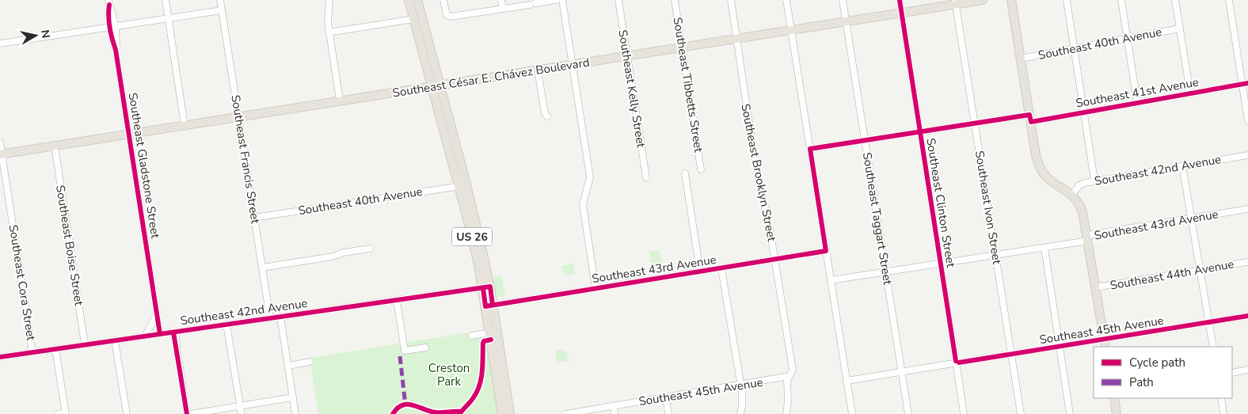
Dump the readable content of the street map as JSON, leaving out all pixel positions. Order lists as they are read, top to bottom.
{
  "streets": {
    "main road": ["Southeast César E. Chávez Boulevard", "US 26"],
    "street": [
      "Southeast 40th Avenue",
      "Southeast Tibbetts Street",
      "Southeast Kelly Street",
      "Southeast 41st Avenue",
      "Southeast Francis Street",
      "Southeast Gladstone Street",
      "Southeast 42nd Avenue",
      "Southeast Brooklyn Street",
      "Southeast Clinton Street",
      "Southeast Ivon Street",
      "Southeast Taggart Street",
      "Southeast 43rd Avenue",
      "Southeast Boise Street",
      "Southeast 44th Avenue",
      "Southeast Cora Street",
      "Southeast 45th Avenue"
    ]
  },
  "crossings": [
    ["Southeast 40th Avenue", "Southeast Francis Street"],
    ["Southeast 40th Avenue", "US 26"],
    ["Southeast César E. Chávez Boulevard", "Southeast Tibbetts Street"],
    ["Southeast César E. Chávez Boulevard", "Southeast Kelly Street"],
    ["Southeast César E. Chávez Boulevard", "Southeast Francis Street"],
    ["Southeast César E. Chávez Boulevard", "Southeast Gladstone Street"],
    ["Southeast César E. Chávez Boulevard", "Southeast Brooklyn Street"],
    ["Southeast César E. Chávez Boulevard", "Southeast Clinton Street"],
    ["Southeast César E. Chávez Boulevard", "Southeast Ivon Street"],
    ["Southeast César E. Chávez Boulevard", "Southeast Taggart Street"],
    ["Southeast César E. Chávez Boulevard", "US 26"],
    ["Southeast César E. Chávez Boulevard", "Southeast Boise Street"],
    ["Southeast César E. Chávez Boulevard", "Southeast Cora Street"],
    ["Southeast 41st Avenue", "Southeast Clinton Street"],
    ["Southeast 41st Avenue", "Southeast Ivon Street"],
    ["Southeast 41st Avenue", "Southeast Taggart Street"],
    ["Southeast Francis Street", "Southeast 42nd Avenue"],
    ["Southeast Gladstone Street", "Southeast 42nd Avenue"],
    ["Southeast 42nd Avenue", "US 26"],
    ["Southeast 42nd Avenue", "Southeast Boise Street"],
    ["Southeast 42nd Avenue", "Southeast Cora Street"],
    ["Southeast Brooklyn Street", "Southeast 43rd Avenue"],
    ["Southeast Brooklyn Street", "Southeast 45th Avenue"],
    ["Southeast Clinton Street", "Southeast 43rd Avenue"],
    ["Southeast Clinton Street", "Southeast 45th Avenue"],
    ["Southeast Ivon Street", "Southeast 43rd Avenue"],
    ["Southeast Ivon Street", "Southeast 45th Avenue"],
    ["Southeast Taggart Street", "Southeast 43rd Avenue"],
    ["Southeast Taggart Street", "Southeast 45th Avenue"],
    ["Southeast 43rd Avenue", "US 26"]
  ],
  "parks": ["Creston Park"],
  "legend": ["Cycle path", "Path"],
  "north": "right"
}
